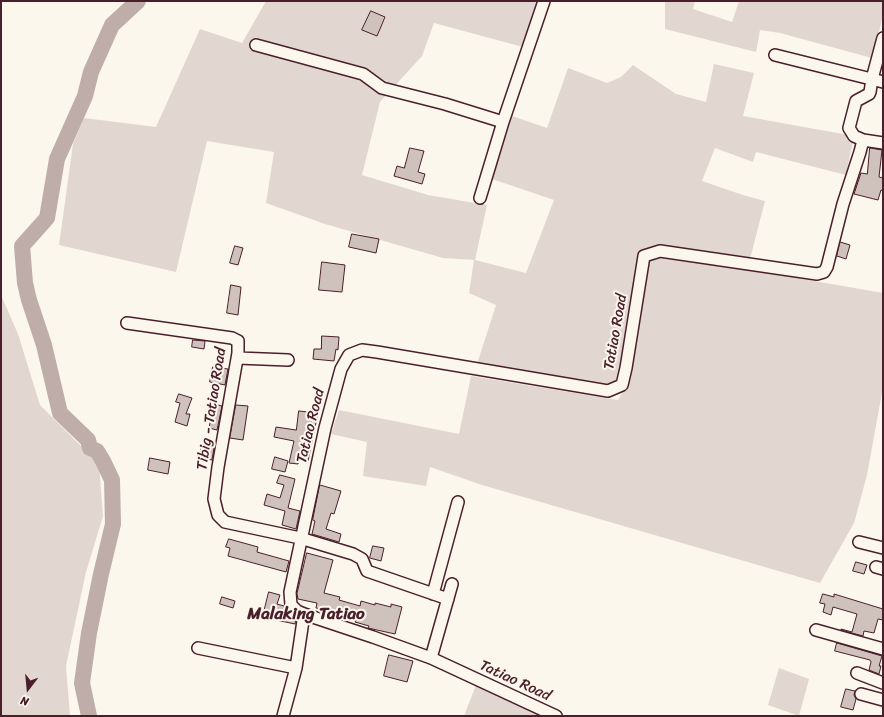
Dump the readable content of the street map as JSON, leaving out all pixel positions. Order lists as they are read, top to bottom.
{
  "streets": {
    "street": ["Tatiao Road", "Tibig - Tatiao Road"]
  },
  "crossings": [
    ["Tatiao Road", "Tibig - Tatiao Road"]
  ],
  "districts": ["Malaking Tatiao"],
  "north": "bottom"
}
